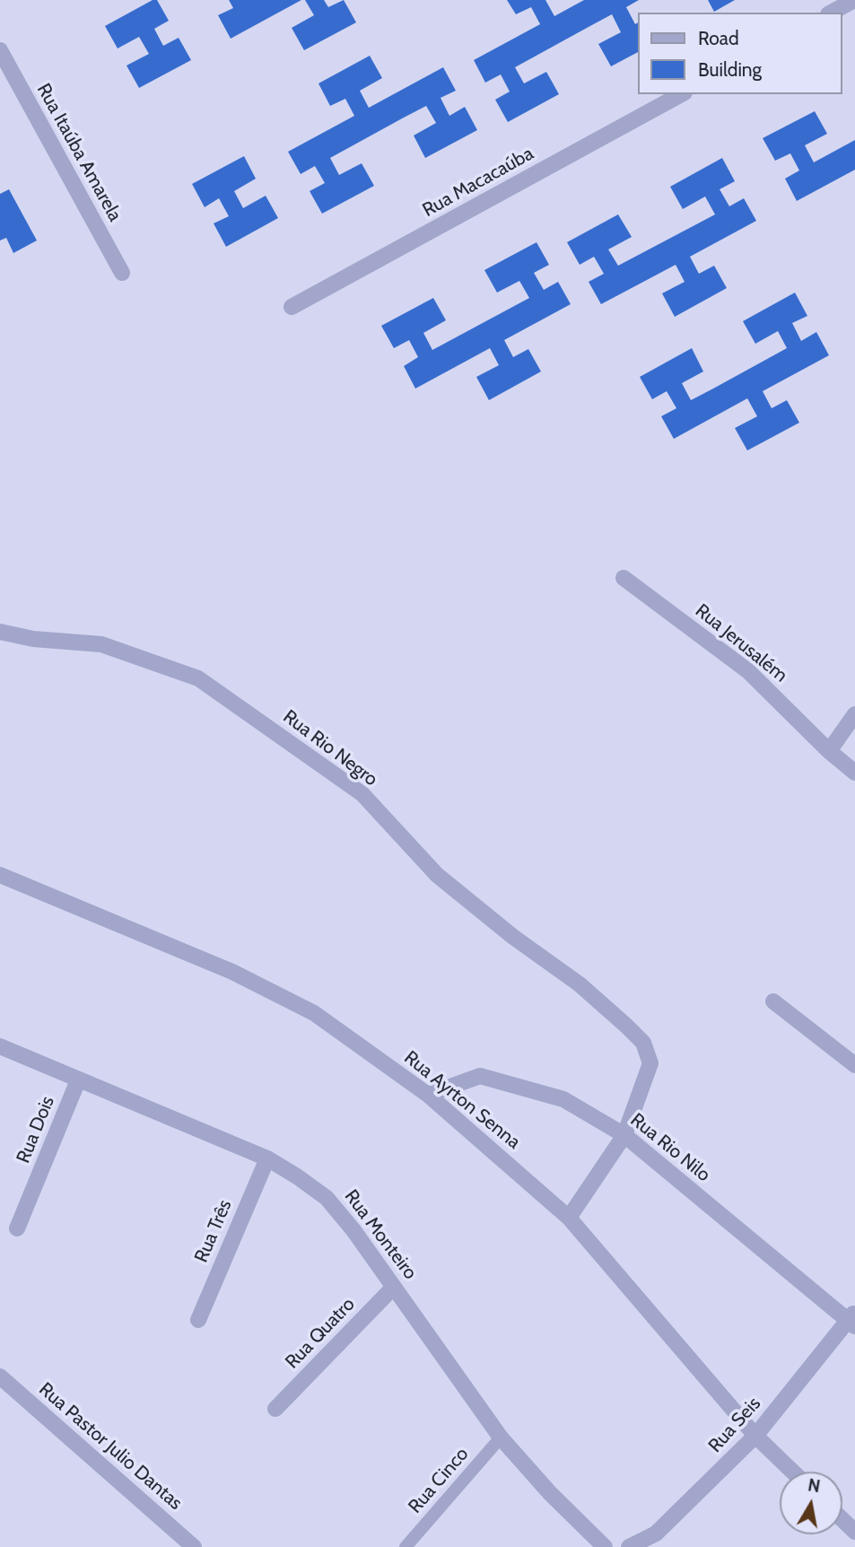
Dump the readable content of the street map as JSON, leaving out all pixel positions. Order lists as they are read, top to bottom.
{
  "streets": {
    "street": [
      "Rua Itaúba Amarela",
      "Rua Macacaúba",
      "Rua Jerusalém",
      "Rua Rio Negro",
      "Rua Ayrton Senna",
      "Rua Dois",
      "Rua Rio Nilo",
      "Rua Três",
      "Rua Monteiro",
      "Rua Quatro",
      "Rua Seis",
      "Rua Pastor Julio Dantas"
    ],
    "lane": ["Rua Cinco"]
  },
  "crossings": [
    ["Rua Rio Negro", "Rua Rio Nilo"],
    ["Rua Ayrton Senna", "Rua Rio Nilo"],
    ["Rua Ayrton Senna", "Rua Seis"],
    ["Rua Dois", "Rua Monteiro"],
    ["Rua Rio Nilo", "Rua Seis"],
    ["Rua Três", "Rua Monteiro"],
    ["Rua Monteiro", "Rua Quatro"],
    ["Rua Monteiro", "Rua Cinco"]
  ],
  "legend": ["Road", "Building"],
  "north": "top"
}
